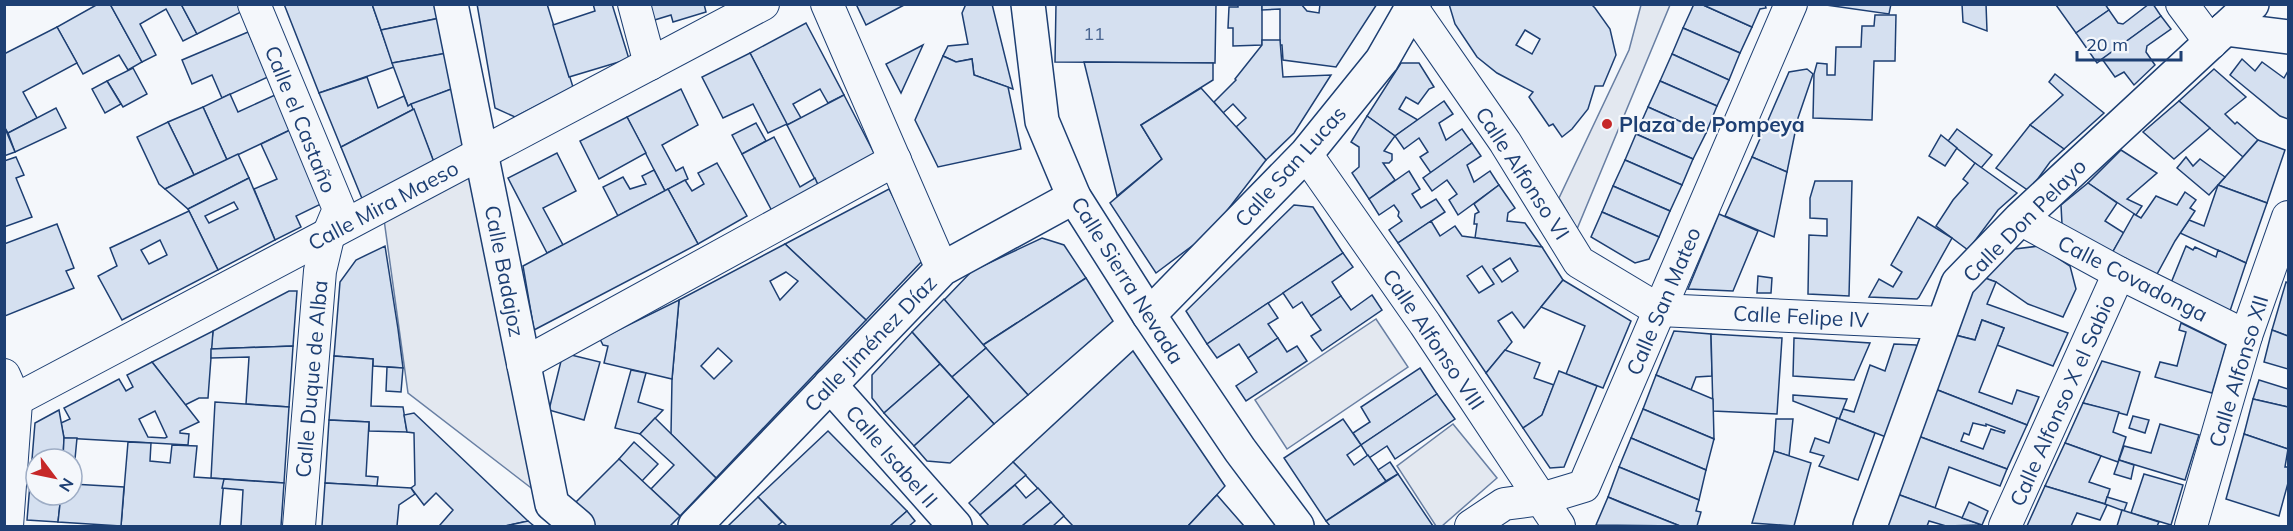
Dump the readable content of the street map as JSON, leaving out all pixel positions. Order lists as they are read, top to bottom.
{
  "streets": {
    "street": [
      "Calle el Castaño",
      "Calle San Lucas",
      "Calle Alfonso VI",
      "Calle Mira Maeso",
      "Calle Don Pelayo",
      "Calle Badajoz",
      "Calle Covadonga",
      "Calle Sierra Nevada",
      "Calle San Mateo",
      "Calle Felipe IV",
      "Calle Alfonso VIII",
      "Calle Jiménez Díaz",
      "Calle Alfonso XII",
      "Calle Duque de Alba",
      "Calle Alfonso X el Sabio",
      "Calle Isabel II"
    ]
  },
  "crossings": [
    ["Calle el Castaño", "Calle Mira Maeso"],
    ["Calle el Castaño", "Calle Duque de Alba"],
    ["Calle San Lucas", "Calle Alfonso VI"],
    ["Calle San Lucas", "Calle Sierra Nevada"],
    ["Calle San Lucas", "Calle Alfonso VIII"],
    ["Calle Alfonso VI", "Calle San Mateo"],
    ["Calle Alfonso VI", "Calle Felipe IV"],
    ["Calle Mira Maeso", "Calle Badajoz"],
    ["Calle Mira Maeso", "Calle Duque de Alba"],
    ["Calle Don Pelayo", "Calle Covadonga"],
    ["Calle Don Pelayo", "Calle Felipe IV"],
    ["Calle Covadonga", "Calle Alfonso XII"],
    ["Calle Covadonga", "Calle Alfonso X el Sabio"],
    ["Calle Sierra Nevada", "Calle Jiménez Díaz"],
    ["Calle San Mateo", "Calle Felipe IV"],
    ["Calle San Mateo", "Calle Alfonso VIII"],
    ["Calle Jiménez Díaz", "Calle Isabel II"]
  ],
  "places": ["Plaza de Pompeya"],
  "house_numbers": ["11"],
  "scale_bar": "20 m",
  "north": "bottom right"
}
